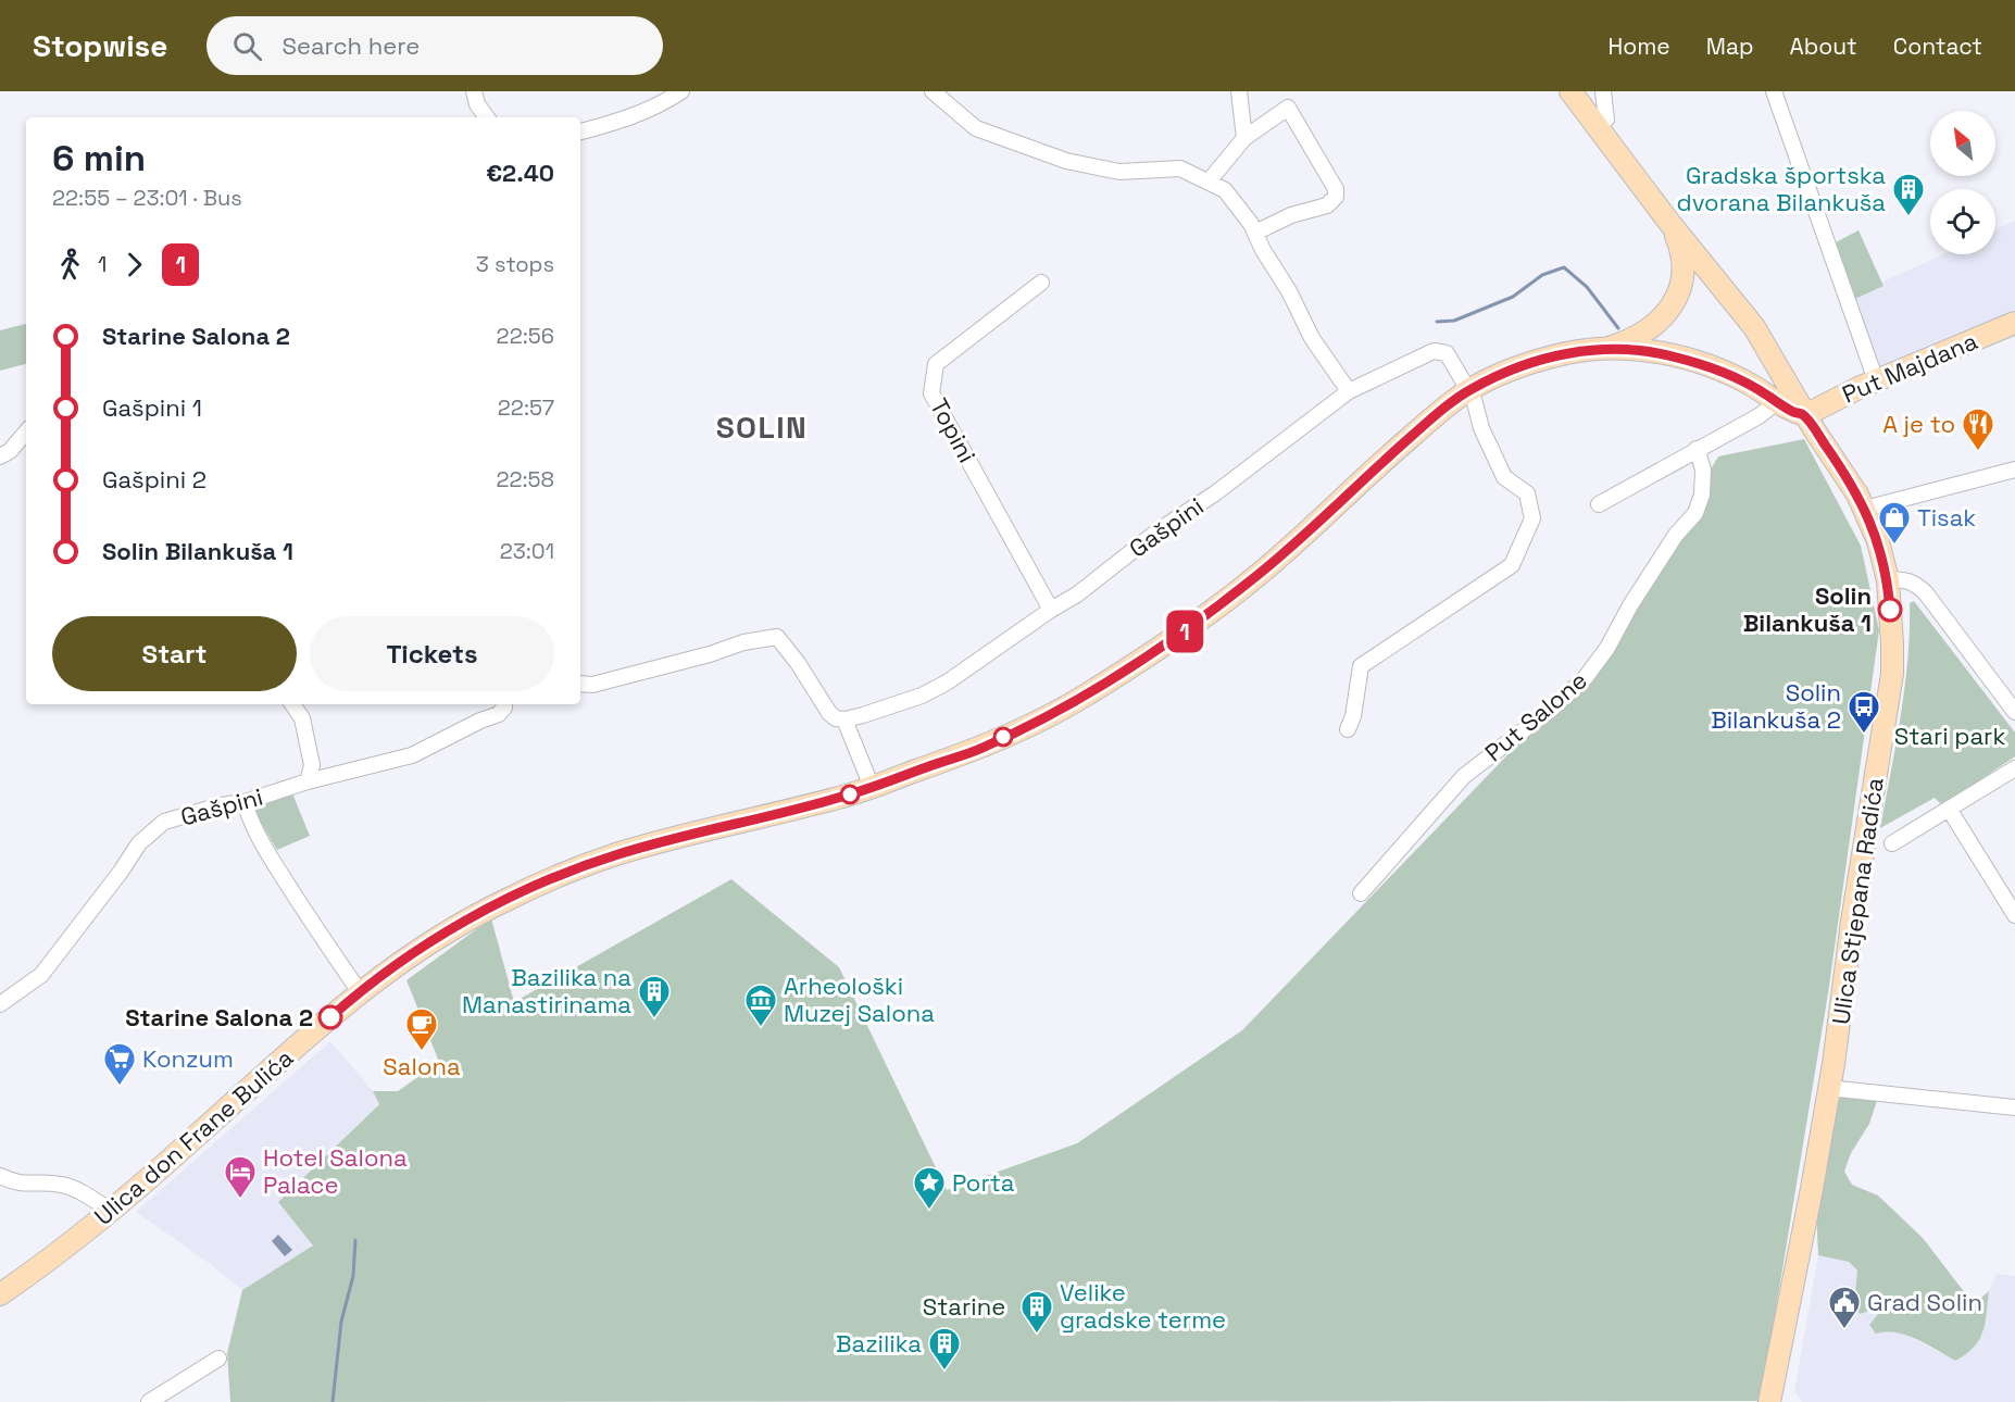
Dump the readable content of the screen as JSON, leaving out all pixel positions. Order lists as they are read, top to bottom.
{
  "streets": {
    "street": [
      "Put Majdana",
      "Topini",
      "Gašpini",
      "Put Salone",
      "Ulica Stjepana Radića",
      "Ulica don Frane Bulića"
    ]
  },
  "crossings": [
    ["Put Majdana", "Ulica Stjepana Radića"],
    ["Put Majdana", "Ulica don Frane Bulića"],
    ["Topini", "Gašpini"],
    ["Gašpini", "Ulica don Frane Bulića"],
    ["Ulica Stjepana Radića", "Ulica don Frane Bulića"]
  ],
  "districts": ["SOLIN"],
  "parks": ["Stari park", "Starine"],
  "places": {
    "building": [
      "Gradska športska dvorana Bilankuša",
      "Bazilika na Manastirinama",
      "Velike gradske terme",
      "Bazilika"
    ],
    "restaurant": ["A je to"],
    "shop": ["Tisak"],
    "other": ["Solin Bilankuša 1", "Starine Salona 2"],
    "bus stop": ["Solin Bilankuša 2"],
    "museum": ["Arheološki Muzej Salona"],
    "cafe": ["Salona"],
    "supermarket": ["Konzum"],
    "hotel": ["Hotel Salona Palace"],
    "place": ["Porta"],
    "public building": ["Grad Solin"]
  },
  "lines": ["bus line 1"],
  "north": "top left",
  "page": {
    "header": "Stopwise",
    "search": "Search here",
    "nav": [
      "Home",
      "Map",
      "About",
      "Contact"
    ],
    "on_map": "1",
    "heading": ["6 min", "22:55 – 23:01 · Bus", "€2.40"],
    "legs": ["1", "1", "3 stops"],
    "list": [
      {
        "name": "Starine Salona 2",
        "value": "22:56"
      },
      {
        "name": "Gašpini 1",
        "value": "22:57"
      },
      {
        "name": "Gašpini 2",
        "value": "22:58"
      },
      {
        "name": "Solin Bilankuša 1",
        "value": "23:01"
      }
    ],
    "buttons": ["Start", "Tickets"]
  }
}
